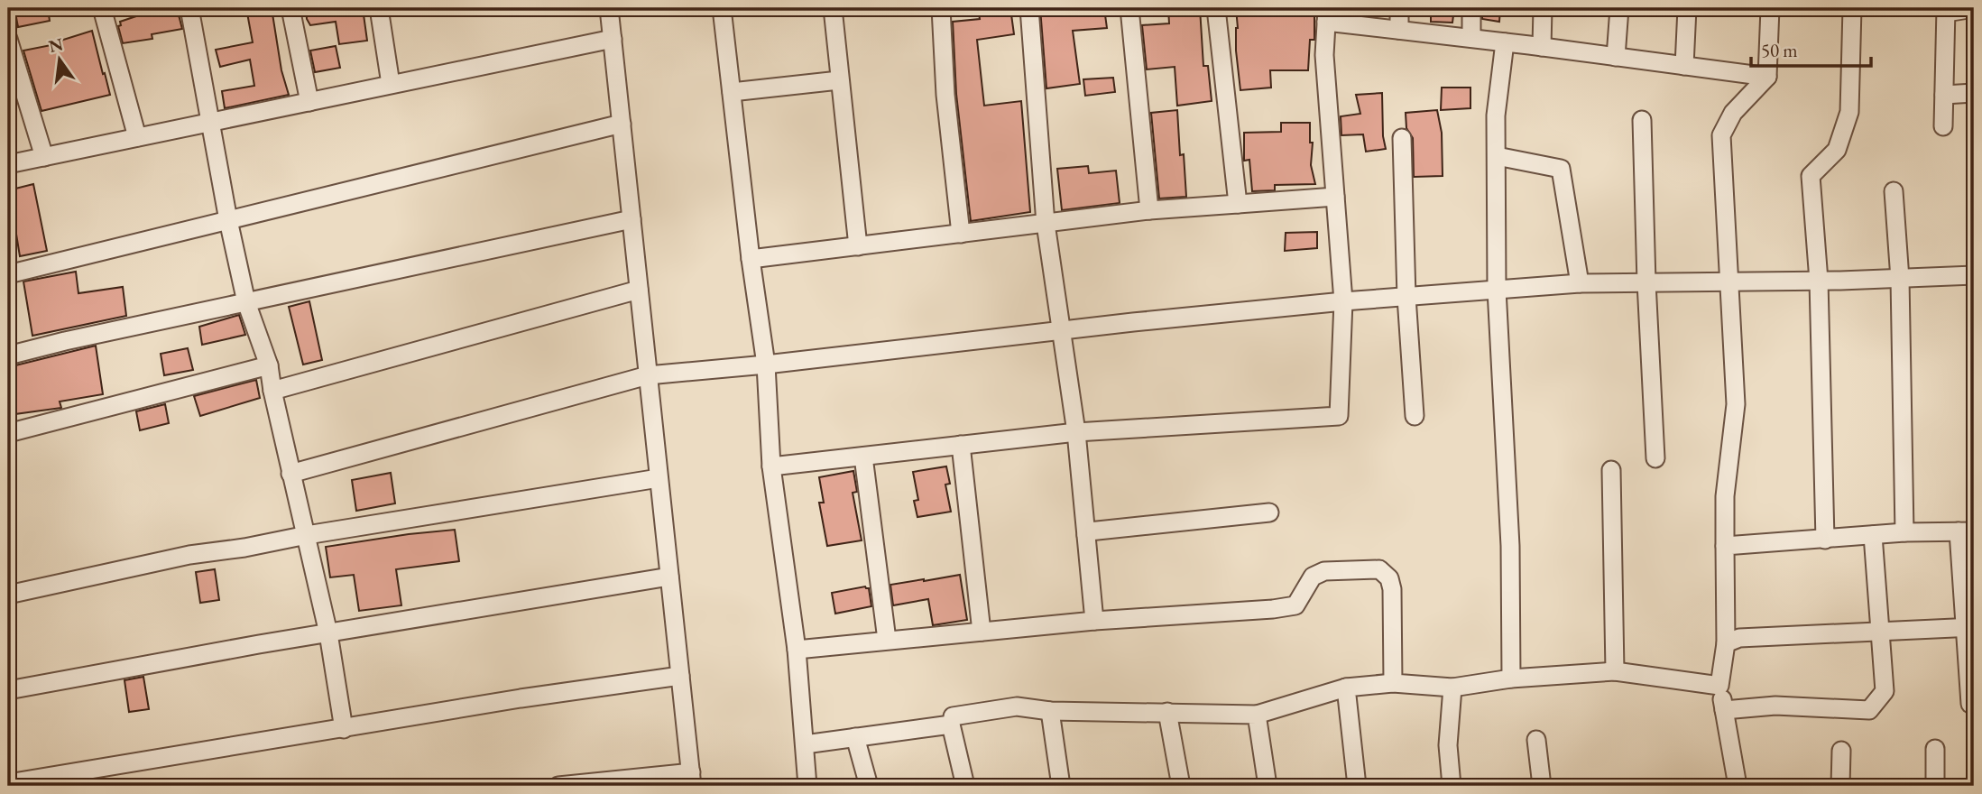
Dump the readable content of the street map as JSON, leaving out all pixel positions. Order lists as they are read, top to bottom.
{
  "scale_bar": "50 m",
  "north": "top"
}
